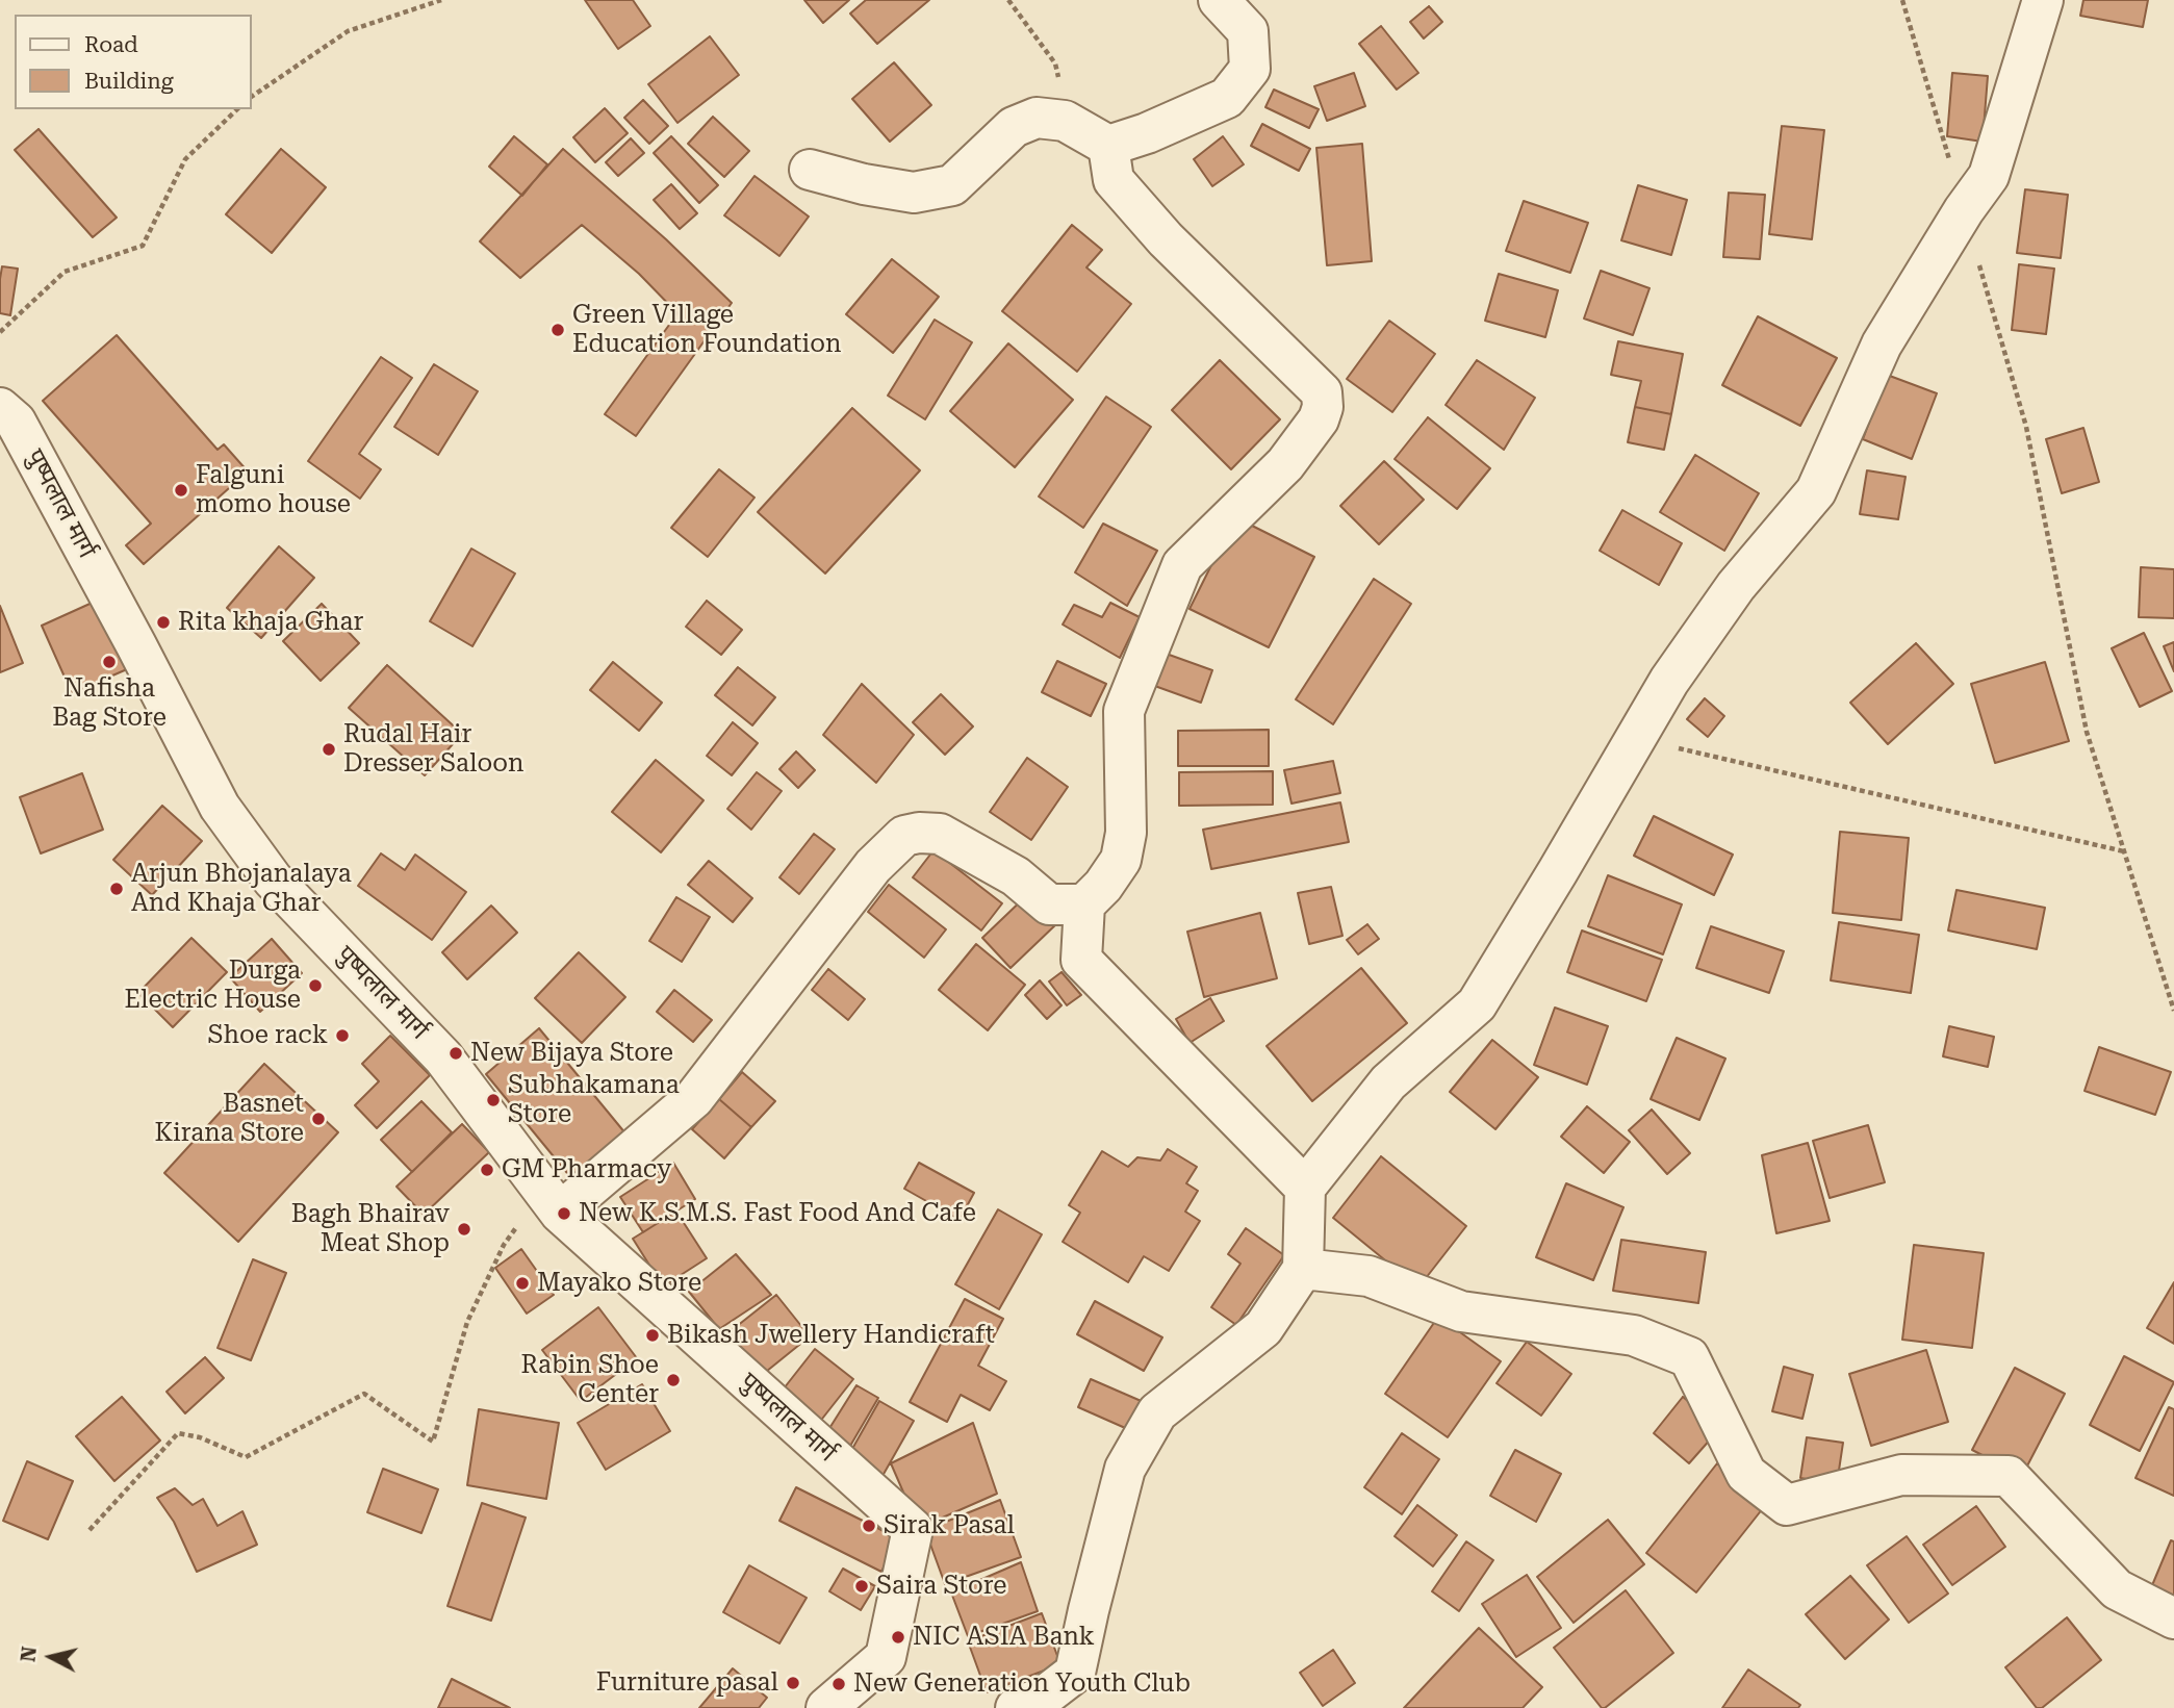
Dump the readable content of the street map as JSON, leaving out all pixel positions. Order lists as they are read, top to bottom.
{
  "streets": {
    "street": ["पुष्पलाल मार्ग"]
  },
  "places": [
    "Green Village Education Foundation",
    "Falguni momo house",
    "Rita khaja Ghar",
    "Nafisha Bag Store",
    "Rudal Hair Dresser Saloon",
    "Arjun Bhojanalaya And Khaja Ghar",
    "Durga Electric House",
    "Shoe rack",
    "New Bijaya Store",
    "Subhakamana Store",
    "Basnet Kirana Store",
    "GM Pharmacy",
    "New K.S.M.S. Fast Food And Cafe",
    "Bagh Bhairav Meat Shop",
    "Mayako Store",
    "Bikash Jwellery Handicraft",
    "Rabin Shoe Center",
    "Sirak Pasal",
    "Saira Store",
    "NIC ASIA Bank",
    "Furniture pasal",
    "New Generation Youth Club"
  ],
  "legend": ["Road", "Building"],
  "north": "left"
}
